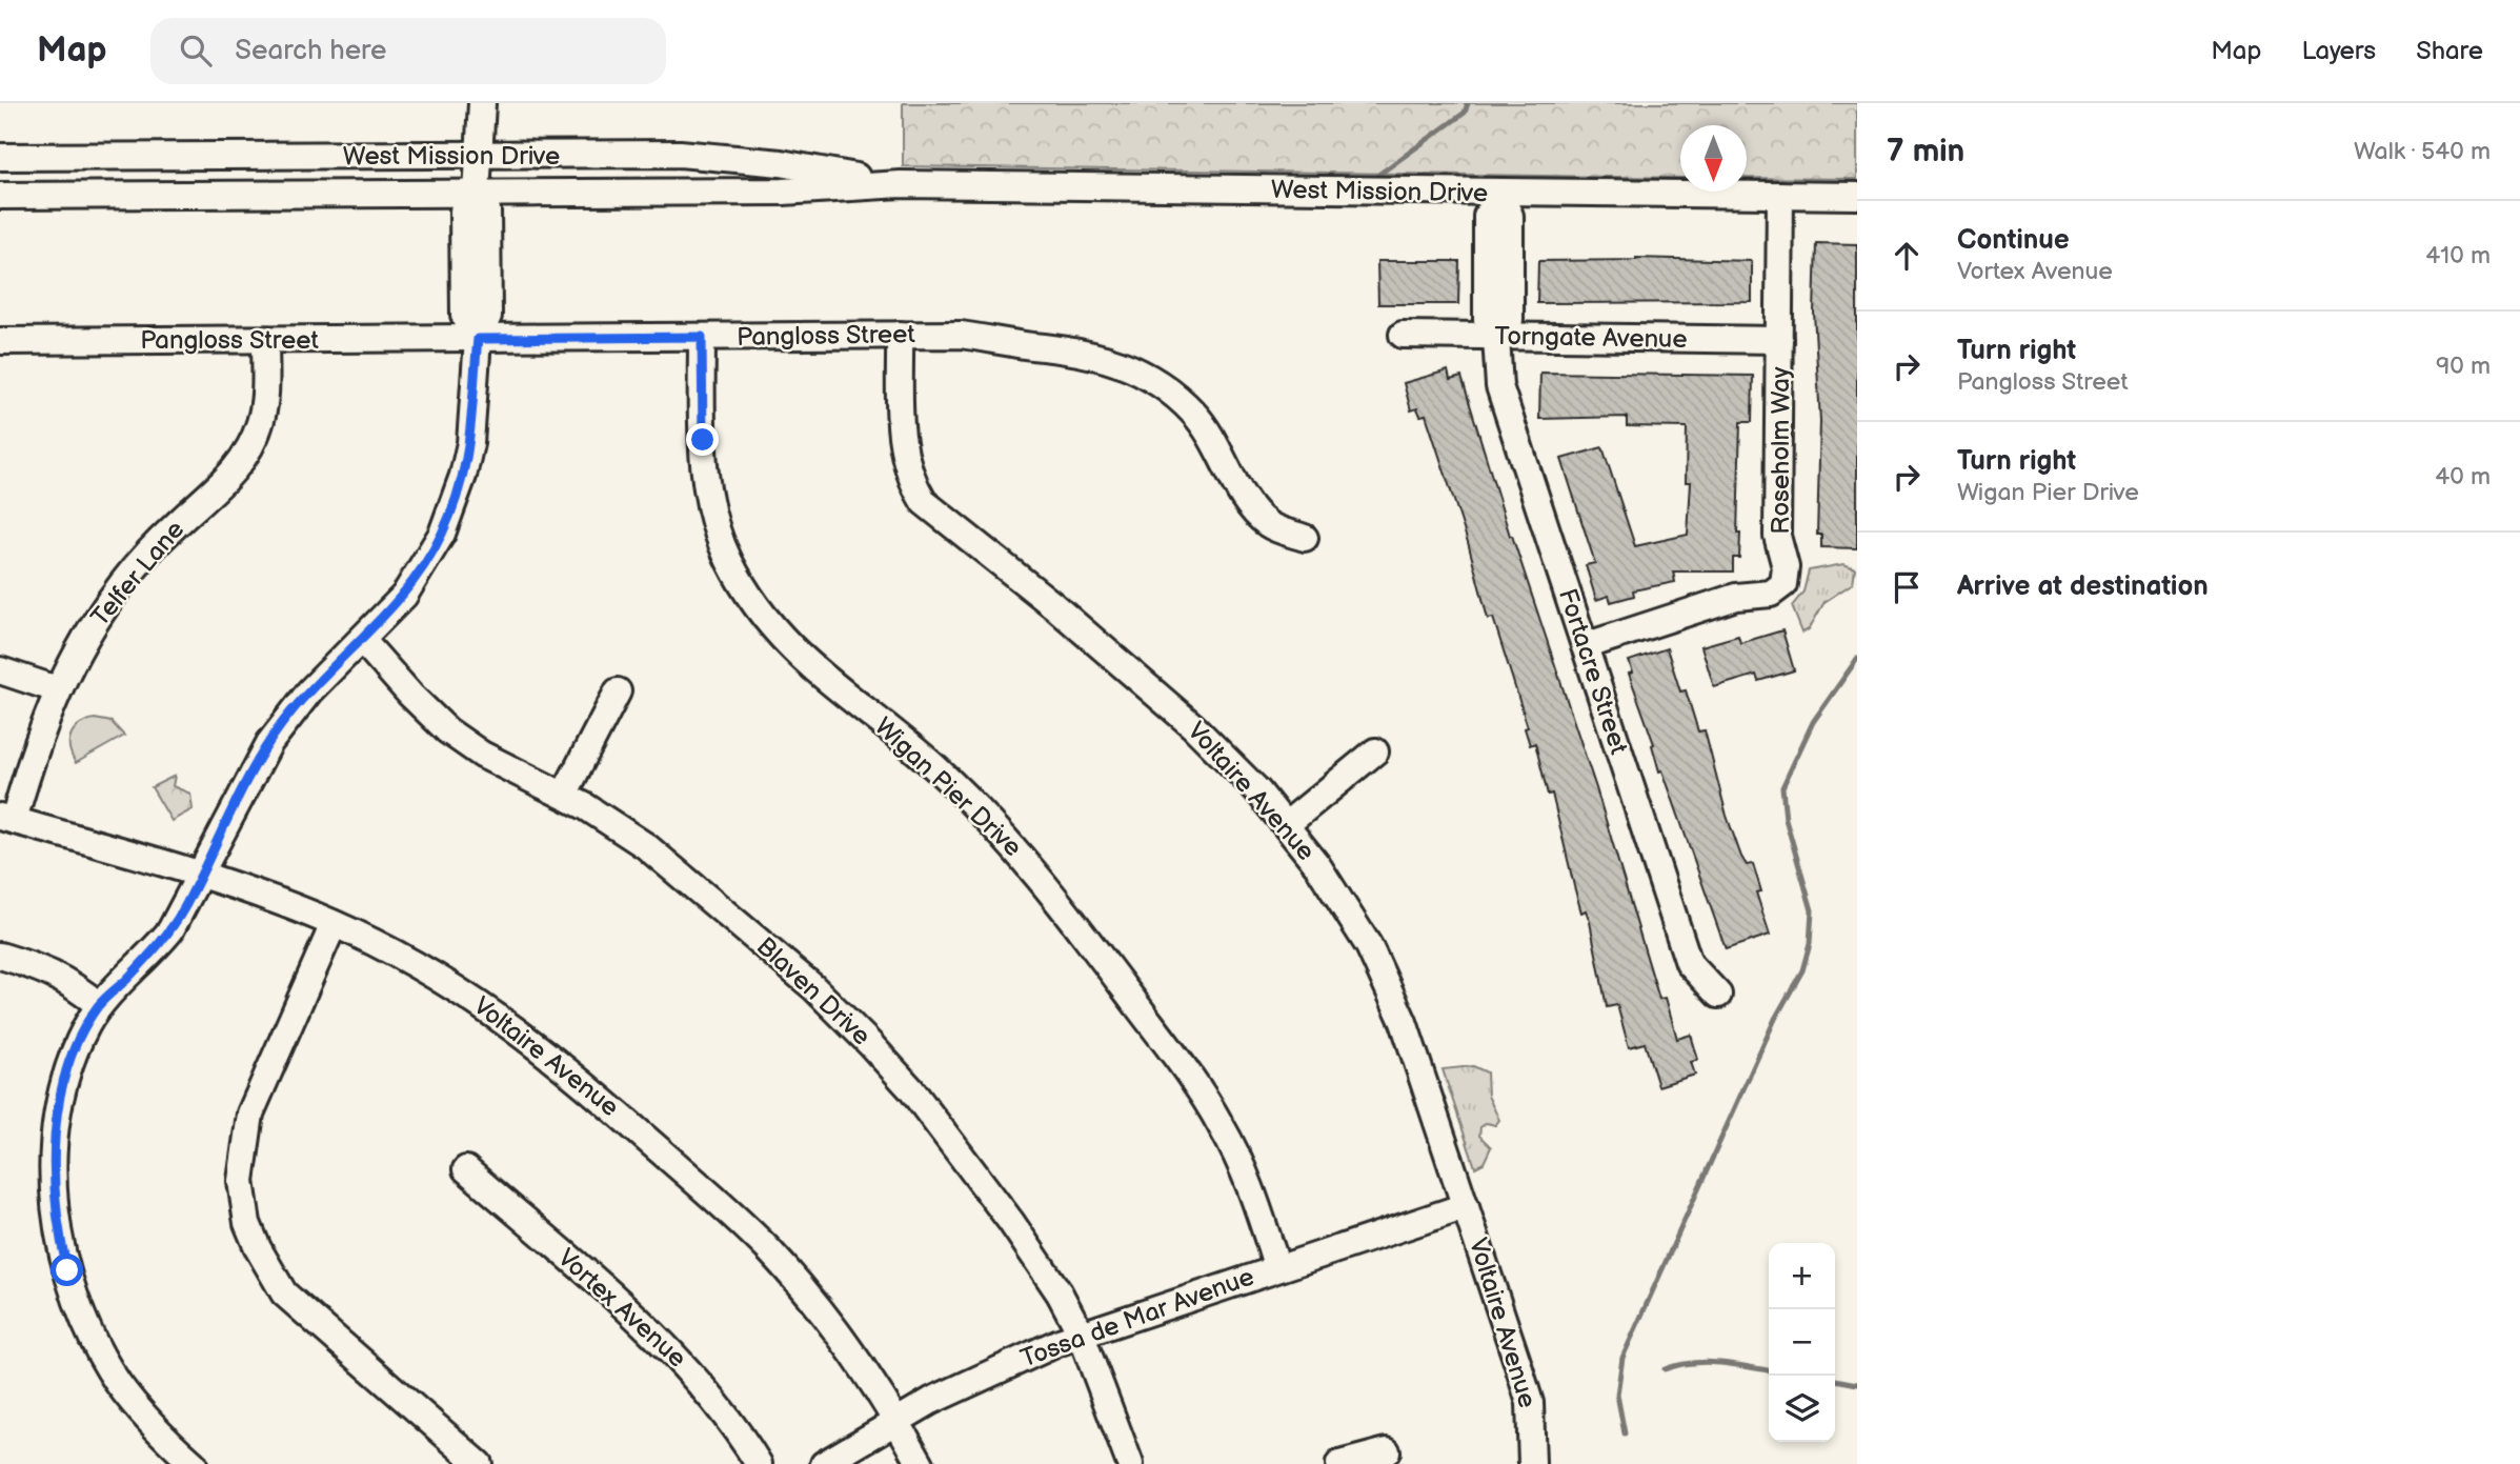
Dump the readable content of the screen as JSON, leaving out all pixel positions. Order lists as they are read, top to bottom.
{
  "streets": {
    "street": [
      "West Mission Drive",
      "Pangloss Street",
      "Torngate Avenue",
      "Roseholm Way",
      "Telfer Lane",
      "Fortacre Street",
      "Wigan Pier Drive",
      "Voltaire Avenue",
      "Blaven Drive",
      "Vortex Avenue",
      "Tossa de Mar Avenue"
    ]
  },
  "crossings": [
    ["West Mission Drive", "Roseholm Way"],
    ["West Mission Drive", "Fortacre Street"],
    ["Pangloss Street", "Telfer Lane"],
    ["Pangloss Street", "Wigan Pier Drive"],
    ["Pangloss Street", "Voltaire Avenue"],
    ["Torngate Avenue", "Roseholm Way"],
    ["Torngate Avenue", "Fortacre Street"],
    ["Roseholm Way", "Fortacre Street"],
    ["Telfer Lane", "Voltaire Avenue"],
    ["Wigan Pier Drive", "Tossa de Mar Avenue"],
    ["Voltaire Avenue", "Tossa de Mar Avenue"],
    ["Blaven Drive", "Tossa de Mar Avenue"]
  ],
  "north": "bottom",
  "page": {
    "header": "Map",
    "search": "Search here",
    "nav": ["Map", "Layers", "Share"],
    "heading": ["7 min", "Walk · 540 m"],
    "list": [
      ["Continue", "Vortex Avenue", "410 m"],
      ["Turn right", "Pangloss Street", "90 m"],
      ["Turn right", "Wigan Pier Drive", "40 m"],
      "Arrive at destination"
    ],
    "map_buttons": ["+", "−"]
  }
}
